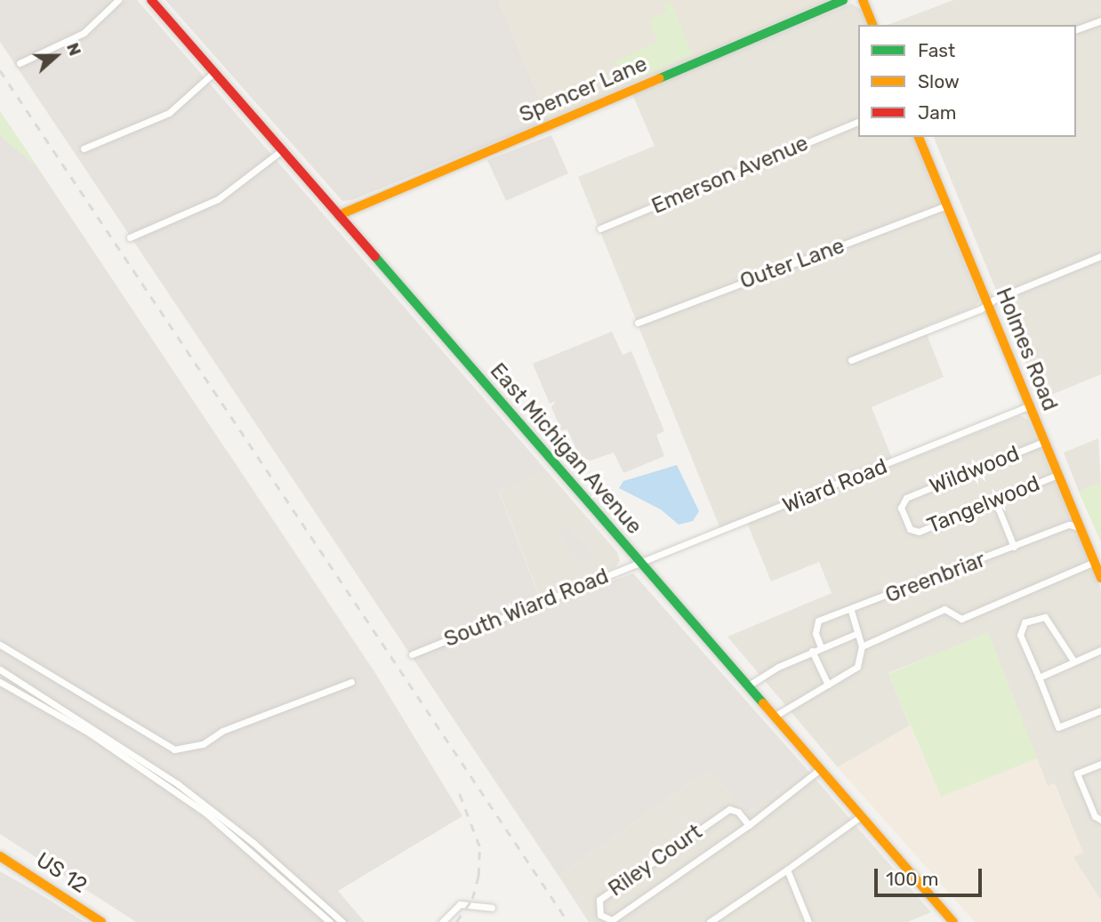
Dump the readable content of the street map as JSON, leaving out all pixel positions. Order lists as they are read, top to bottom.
{
  "streets": {
    "main road": [
      "Spencer Lane",
      "Holmes Road",
      "East Michigan Avenue",
      "US 12"
    ],
    "street": [
      "Emerson Avenue",
      "Outer Lane",
      "Wildwood",
      "Wiard Road",
      "Tangelwood",
      "Greenbriar",
      "South Wiard Road",
      "Riley Court"
    ]
  },
  "crossings": [
    ["Spencer Lane", "East Michigan Avenue"],
    ["Outer Lane", "Holmes Road"],
    ["Holmes Road", "Wildwood"],
    ["Holmes Road", "Wiard Road"],
    ["Holmes Road", "Tangelwood"],
    ["Holmes Road", "Greenbriar"],
    ["East Michigan Avenue", "Wiard Road"],
    ["East Michigan Avenue", "South Wiard Road"],
    ["East Michigan Avenue", "Riley Court"],
    ["Wildwood", "Tangelwood"],
    ["Wiard Road", "South Wiard Road"]
  ],
  "legend": ["Fast", "Slow", "Jam"],
  "scale_bar": "100 m",
  "north": "right"
}
